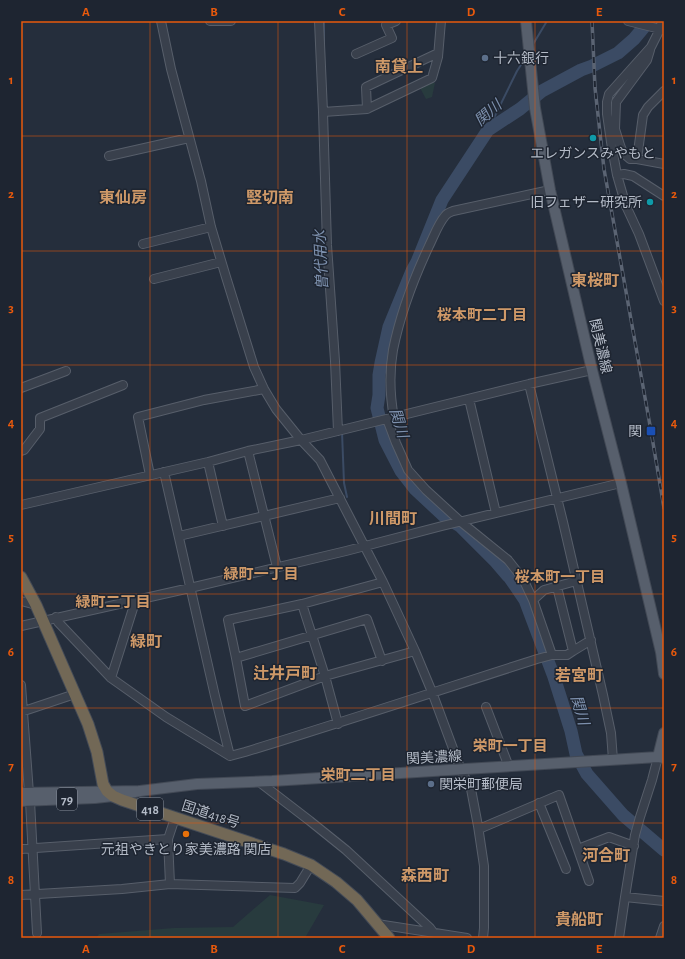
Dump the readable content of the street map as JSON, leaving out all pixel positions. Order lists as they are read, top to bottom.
{
  "streets": {
    "highway": ["418", "国道418号"],
    "main road": ["関美濃線", "79"]
  },
  "crossings": [
    ["関美濃線", "79"],
    ["関美濃線", "国道418号"],
    ["79", "国道418号"]
  ],
  "districts": [
    "南貸上",
    "東仙房",
    "竪切南",
    "東桜町",
    "桜本町二丁目",
    "川間町",
    "緑町一丁目",
    "桜本町一丁目",
    "緑町二丁目",
    "緑町",
    "辻井戸町",
    "若宮町",
    "栄町一丁目",
    "栄町二丁目",
    "河合町",
    "森西町",
    "貴船町"
  ],
  "water": ["関川", "曽代用水"],
  "places": {
    "other": [
      "十六銀行",
      "エレガンスみやもと",
      "旧フェザー研究所",
      "関栄町郵便局",
      "元祖やきとり家美濃路 関店"
    ],
    "transit": ["関"]
  },
  "grid": {
    "columns": [
      "A",
      "B",
      "C",
      "D",
      "E"
    ],
    "rows": [
      "1",
      "2",
      "3",
      "4",
      "5",
      "6",
      "7",
      "8"
    ]
  }
}
